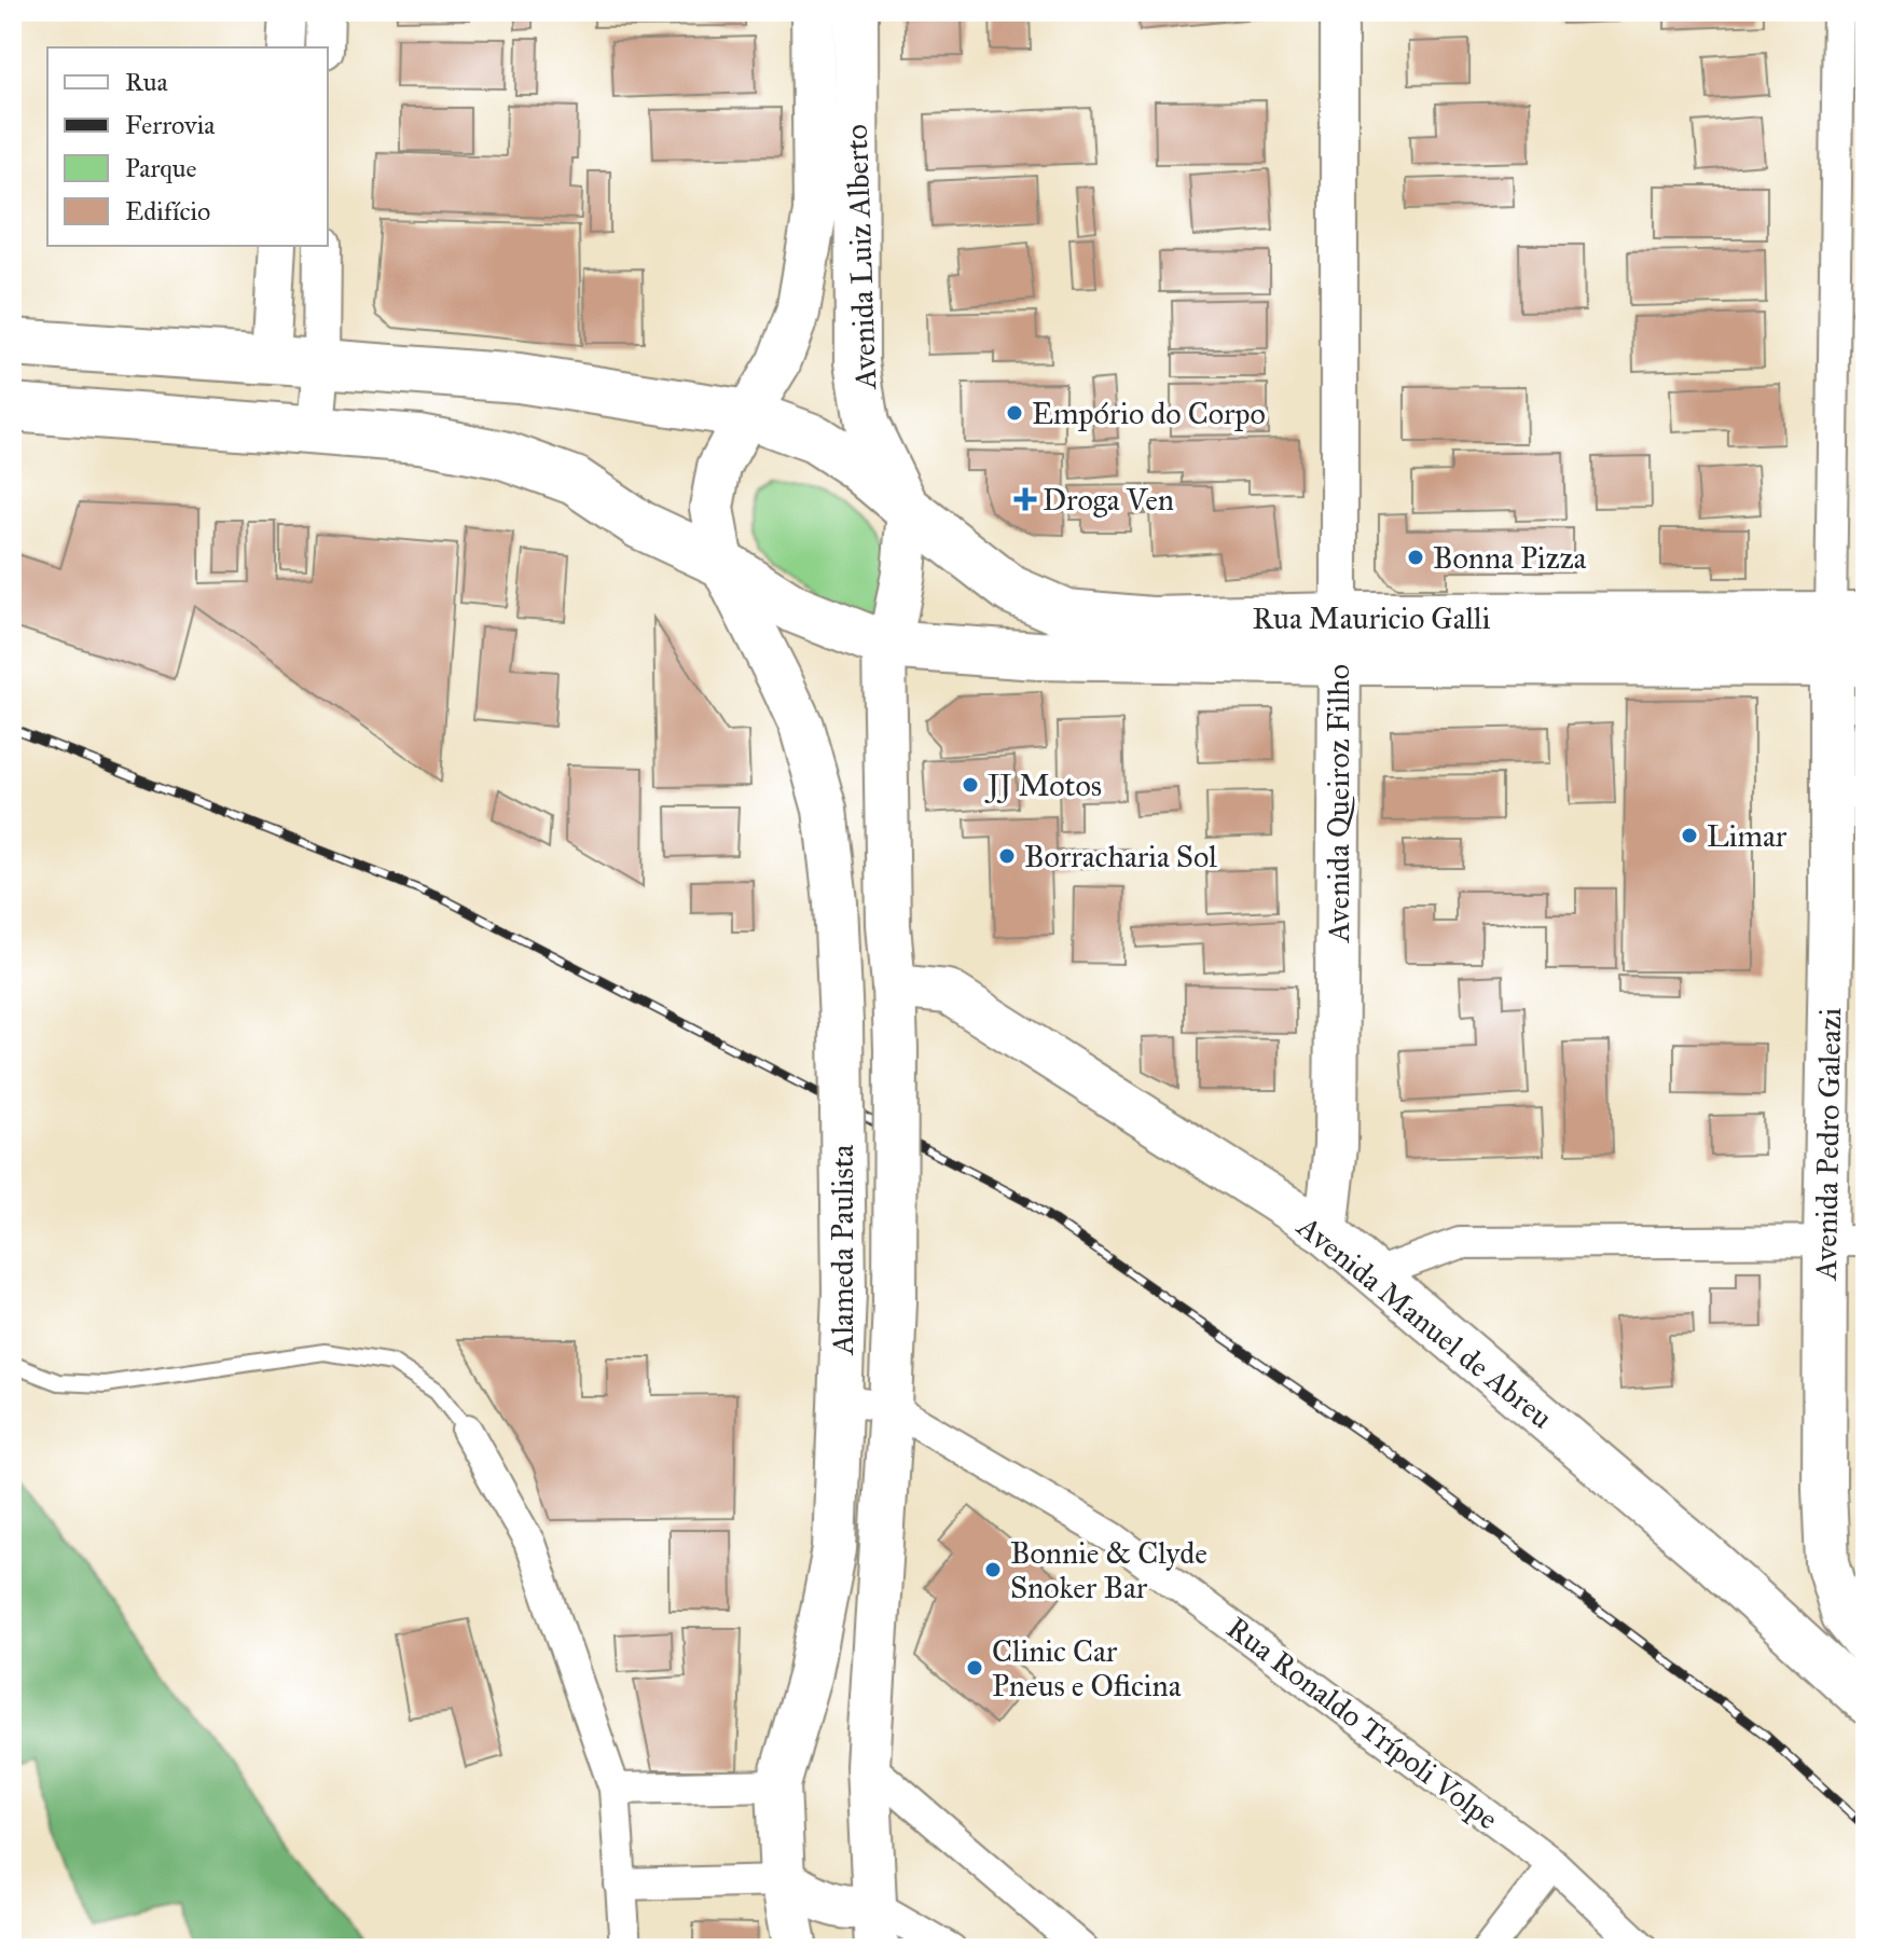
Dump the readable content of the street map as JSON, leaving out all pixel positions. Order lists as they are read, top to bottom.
{
  "streets": {
    "main road": [
      "Avenida Luiz Alberto",
      "Rua Mauricio Galli",
      "Avenida Queiroz Filho",
      "Avenida Pedro Galeazi",
      "Alameda Paulista",
      "Avenida Manuel de Abreu"
    ],
    "street": ["Rua Ronaldo Trípoli Volpe"]
  },
  "crossings": [
    ["Avenida Luiz Alberto", "Rua Mauricio Galli"],
    ["Avenida Luiz Alberto", "Alameda Paulista"],
    ["Rua Mauricio Galli", "Avenida Queiroz Filho"],
    ["Rua Mauricio Galli", "Avenida Pedro Galeazi"],
    ["Rua Mauricio Galli", "Alameda Paulista"],
    ["Avenida Queiroz Filho", "Avenida Manuel de Abreu"],
    ["Alameda Paulista", "Avenida Manuel de Abreu"],
    ["Alameda Paulista", "Rua Ronaldo Trípoli Volpe"]
  ],
  "places": {
    "other": [
      "Empório do Corpo",
      "Bonna Pizza",
      "JJ Motos",
      "Limar",
      "Borracharia Sol",
      "Bonnie & Clyde Snoker Bar",
      "Clinic Car Pneus e Oficina"
    ],
    "health": ["Droga Ven"]
  },
  "legend": [
    "Rua",
    "Ferrovia",
    "Parque",
    "Edifício"
  ]
}
